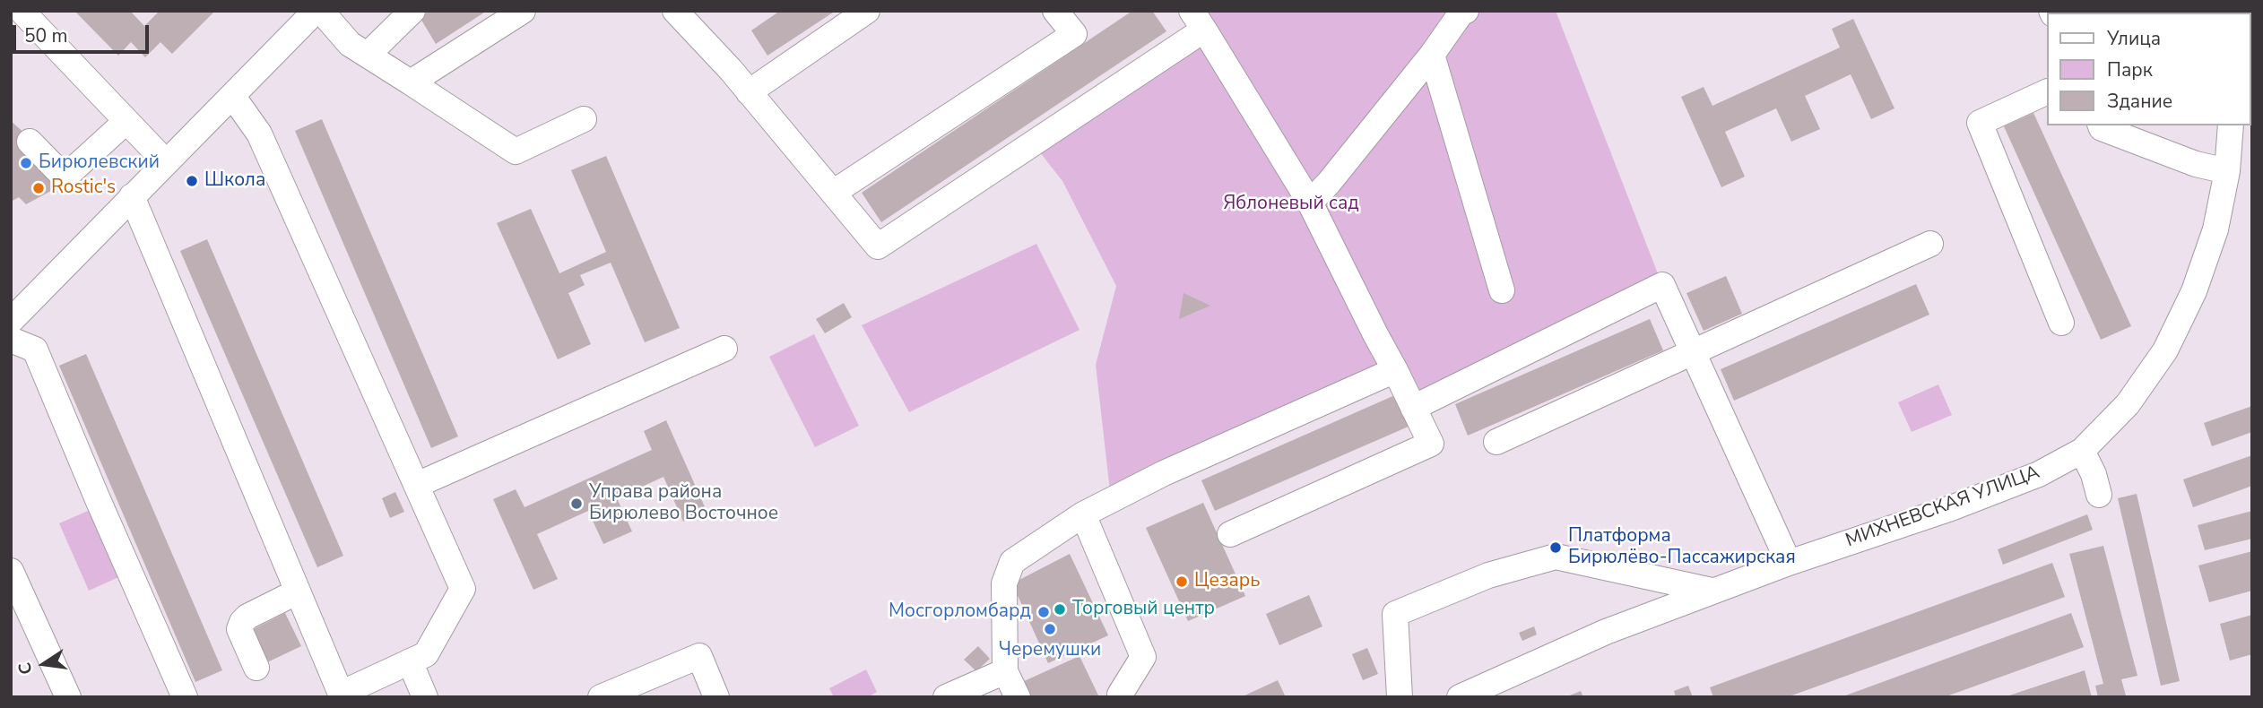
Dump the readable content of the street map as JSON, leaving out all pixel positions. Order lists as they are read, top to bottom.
{
  "streets": {
    "street": ["МИХНЕВСКАЯ УЛИЦА"]
  },
  "parks": ["Яблоневый сад"],
  "places": [
    "Бирюлевский",
    "Школа",
    "Rostic's",
    "Управа района Бирюлево Восточное",
    "Платформа Бирюлёво-Пассажирская",
    "Цезарь",
    "Торговый центр",
    "Мосгорломбард",
    "Черемушки"
  ],
  "legend": ["Улица", "Парк", "Здание"],
  "scale_bar": "50 m",
  "north": "left"
}
